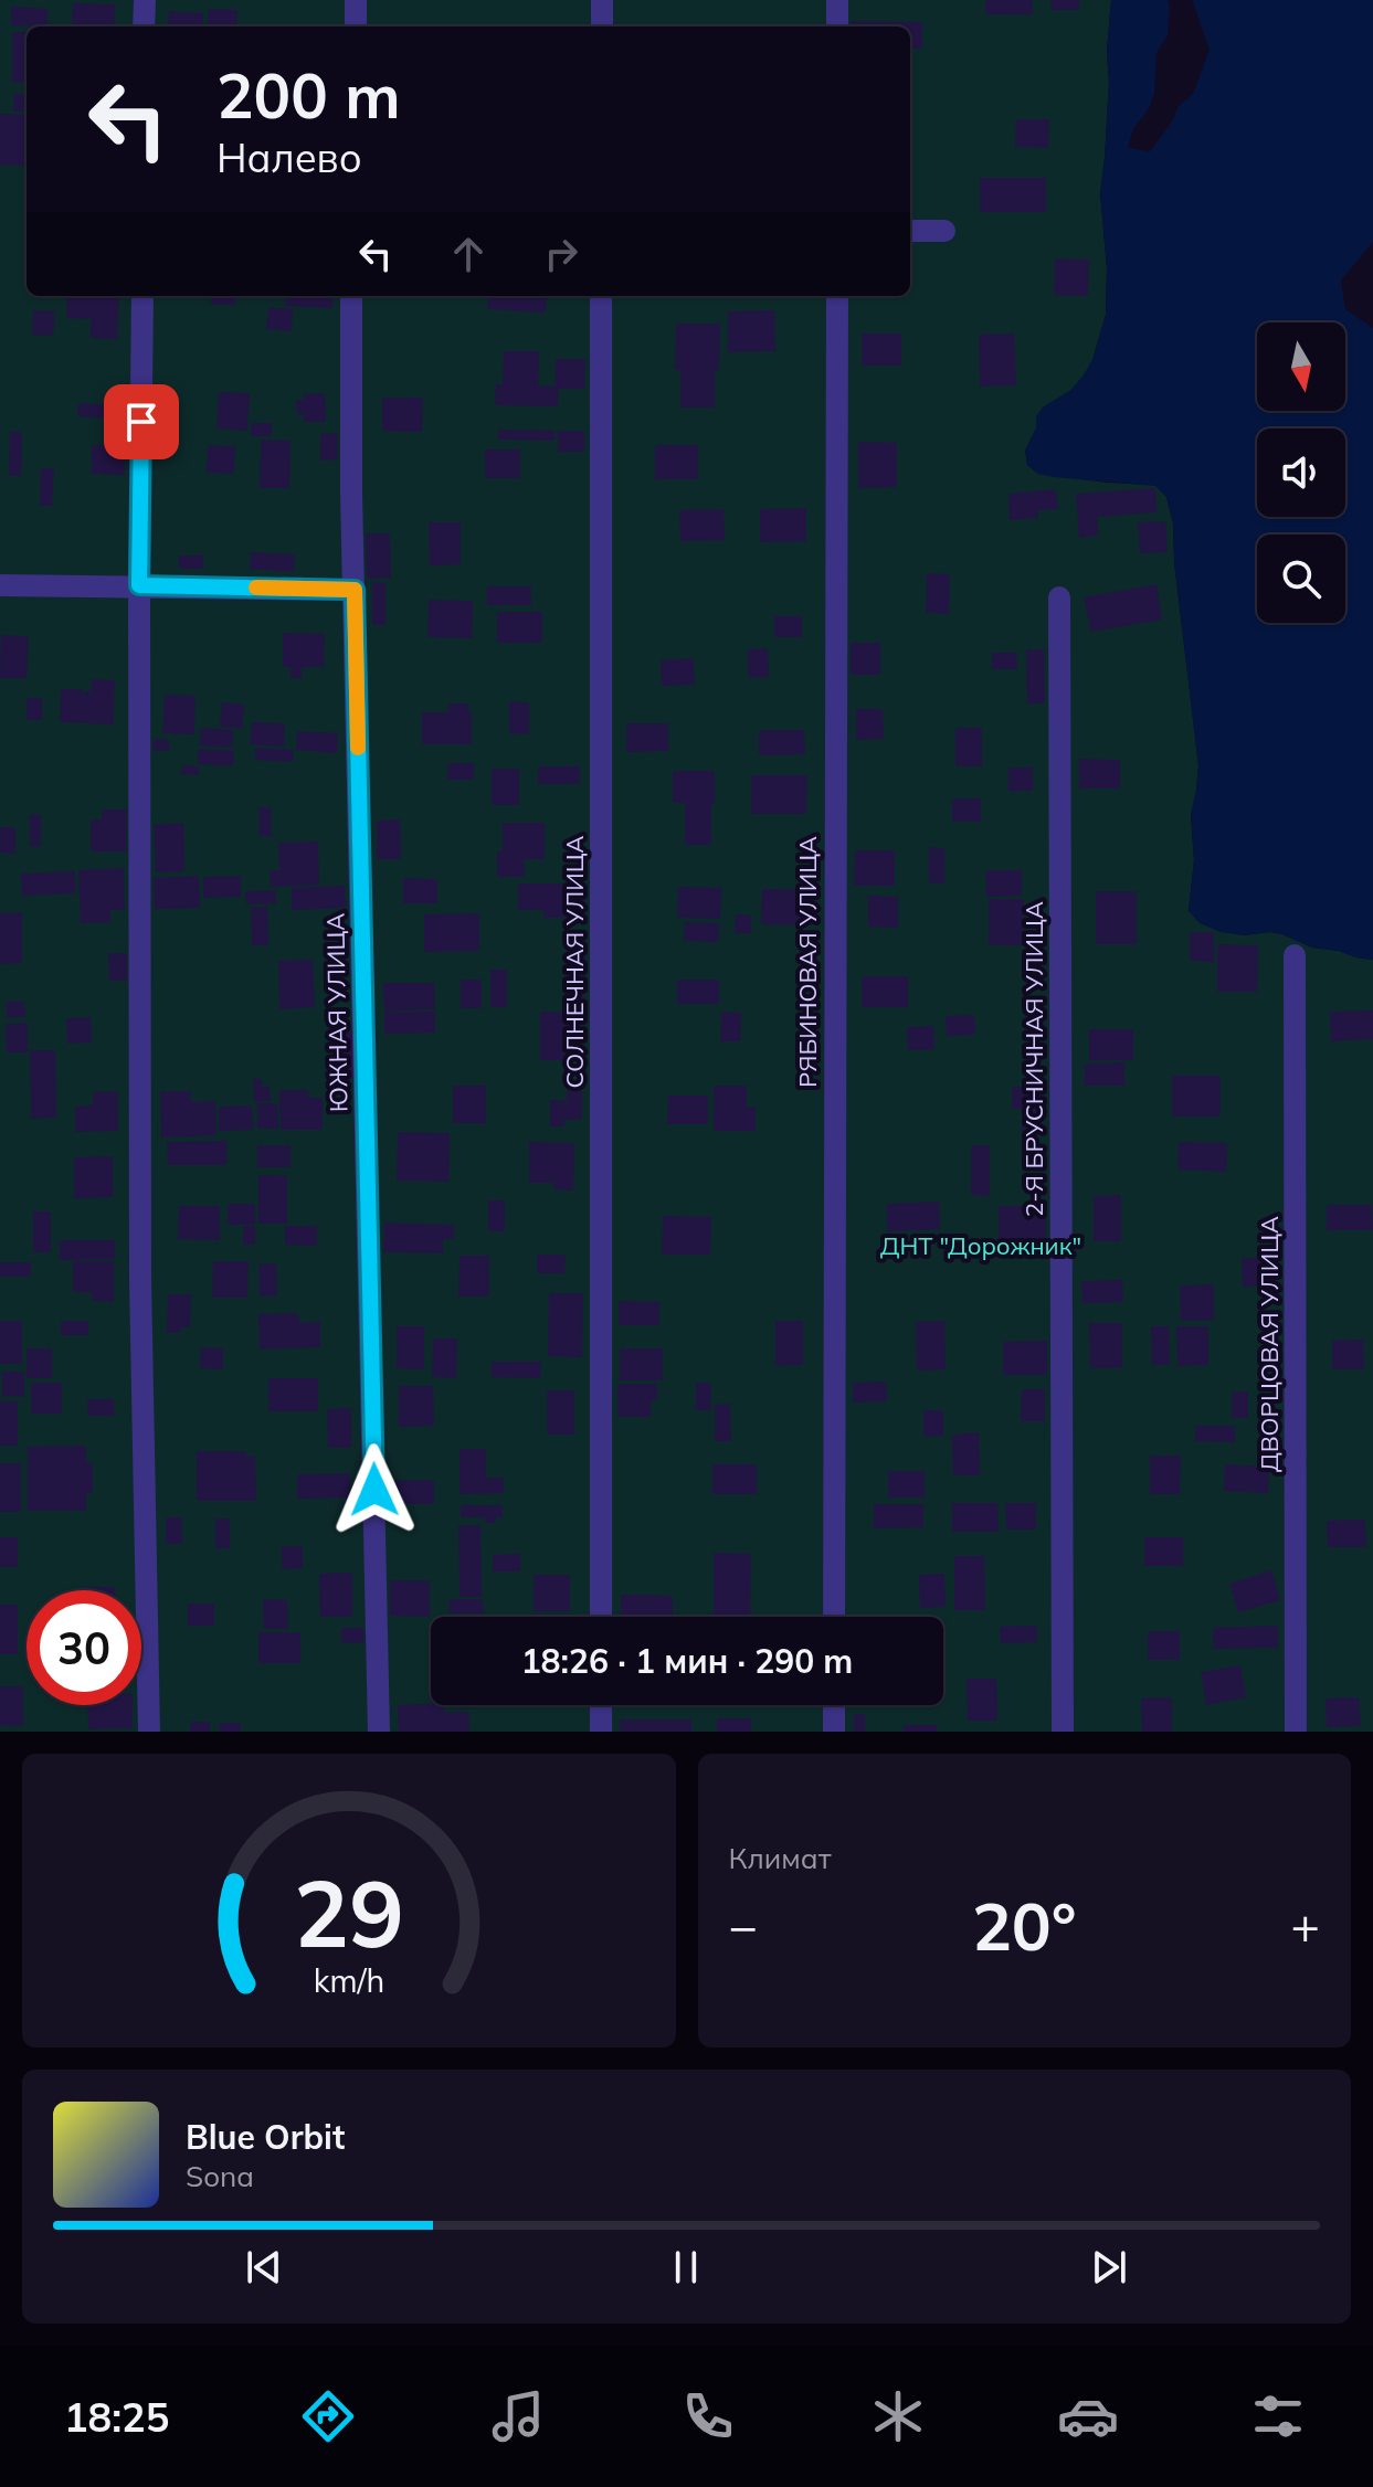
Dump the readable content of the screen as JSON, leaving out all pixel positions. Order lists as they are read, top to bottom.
{
  "streets": {
    "street": [
      "СОЛНЕЧНАЯ УЛИЦА",
      "РЯБИНОВАЯ УЛИЦА",
      "ЮЖНАЯ УЛИЦА",
      "2-Я БРУСНИЧНАЯ УЛИЦА",
      "ДВОРЦОВАЯ УЛИЦА"
    ]
  },
  "parks": ["ДНТ \"Дорожник\""],
  "north": "bottom",
  "page": {
    "turn": ["200 m", "Налево"],
    "limit": "30",
    "trip": "18:26 · 1 мин · 290 m",
    "tile": "Климат",
    "heat": ["−", "20°", "+"],
    "song": ["Blue Orbit", "Sona"],
    "tabs": "18:25",
    "gauge": ["29", "km/h"]
  }
}
